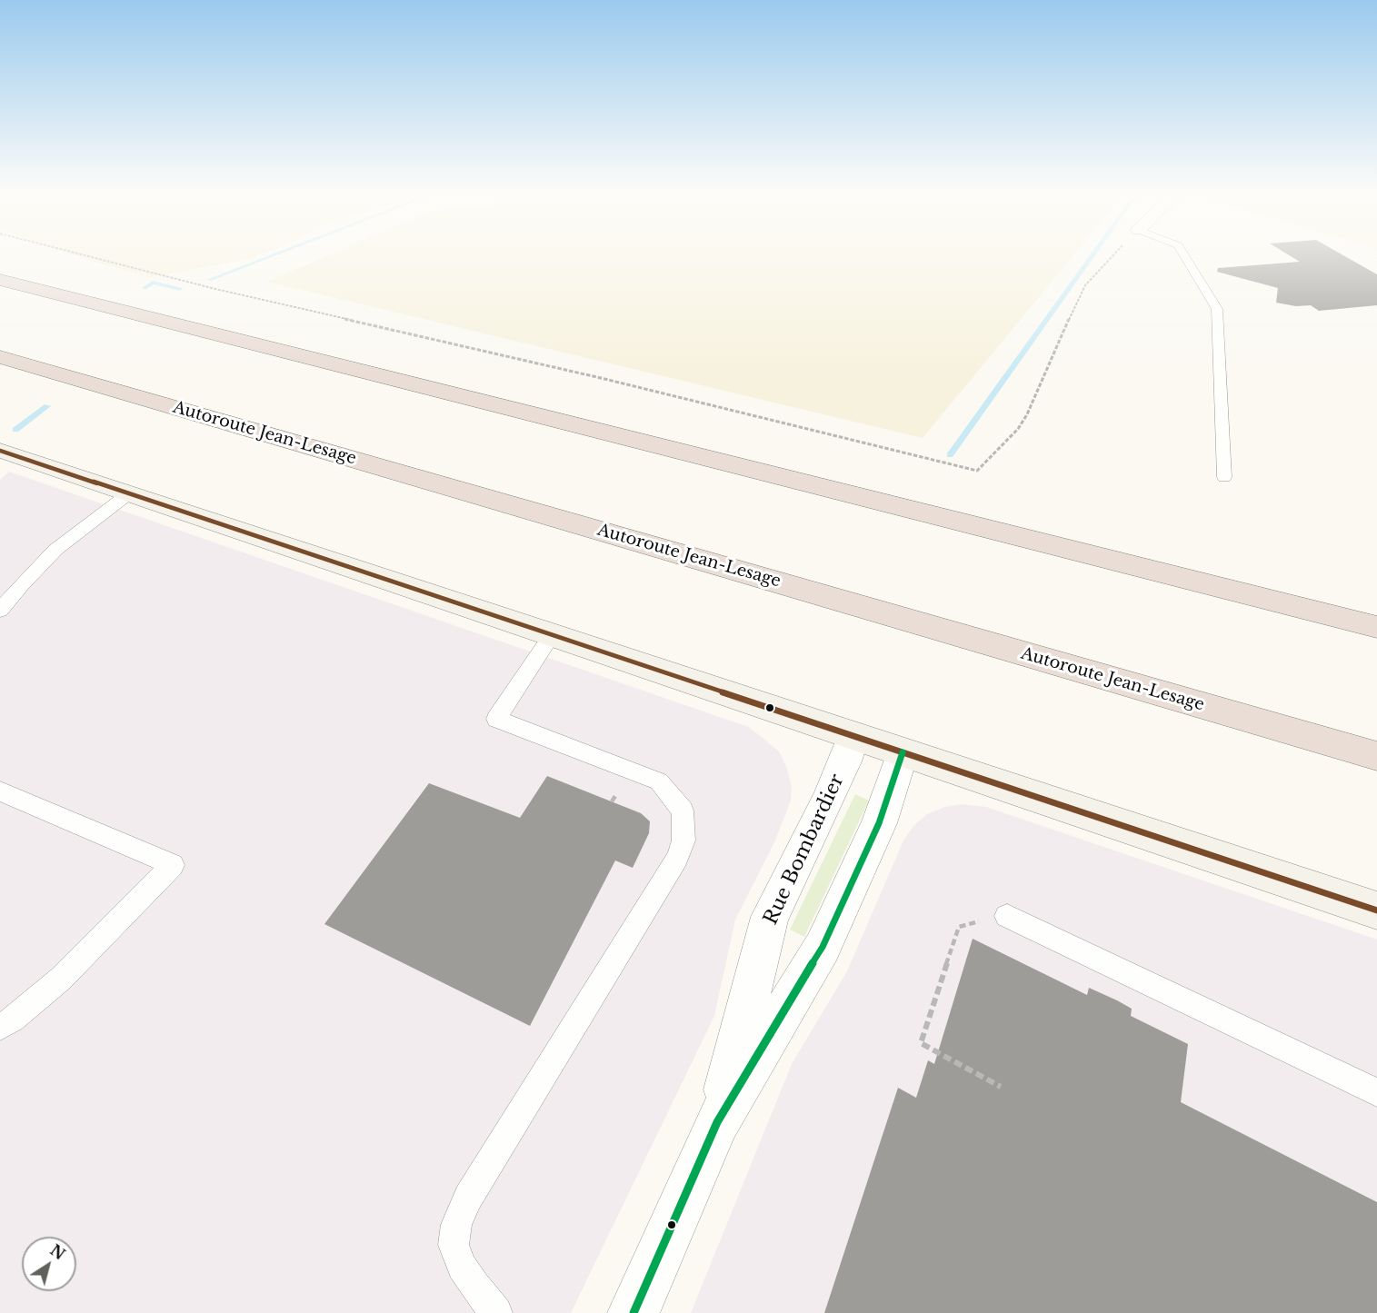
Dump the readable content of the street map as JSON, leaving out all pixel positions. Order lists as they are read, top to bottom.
{
  "streets": {
    "highway": ["Autoroute Jean-Lesage"],
    "street": ["Rue Bombardier"]
  },
  "north": "top right"
}
